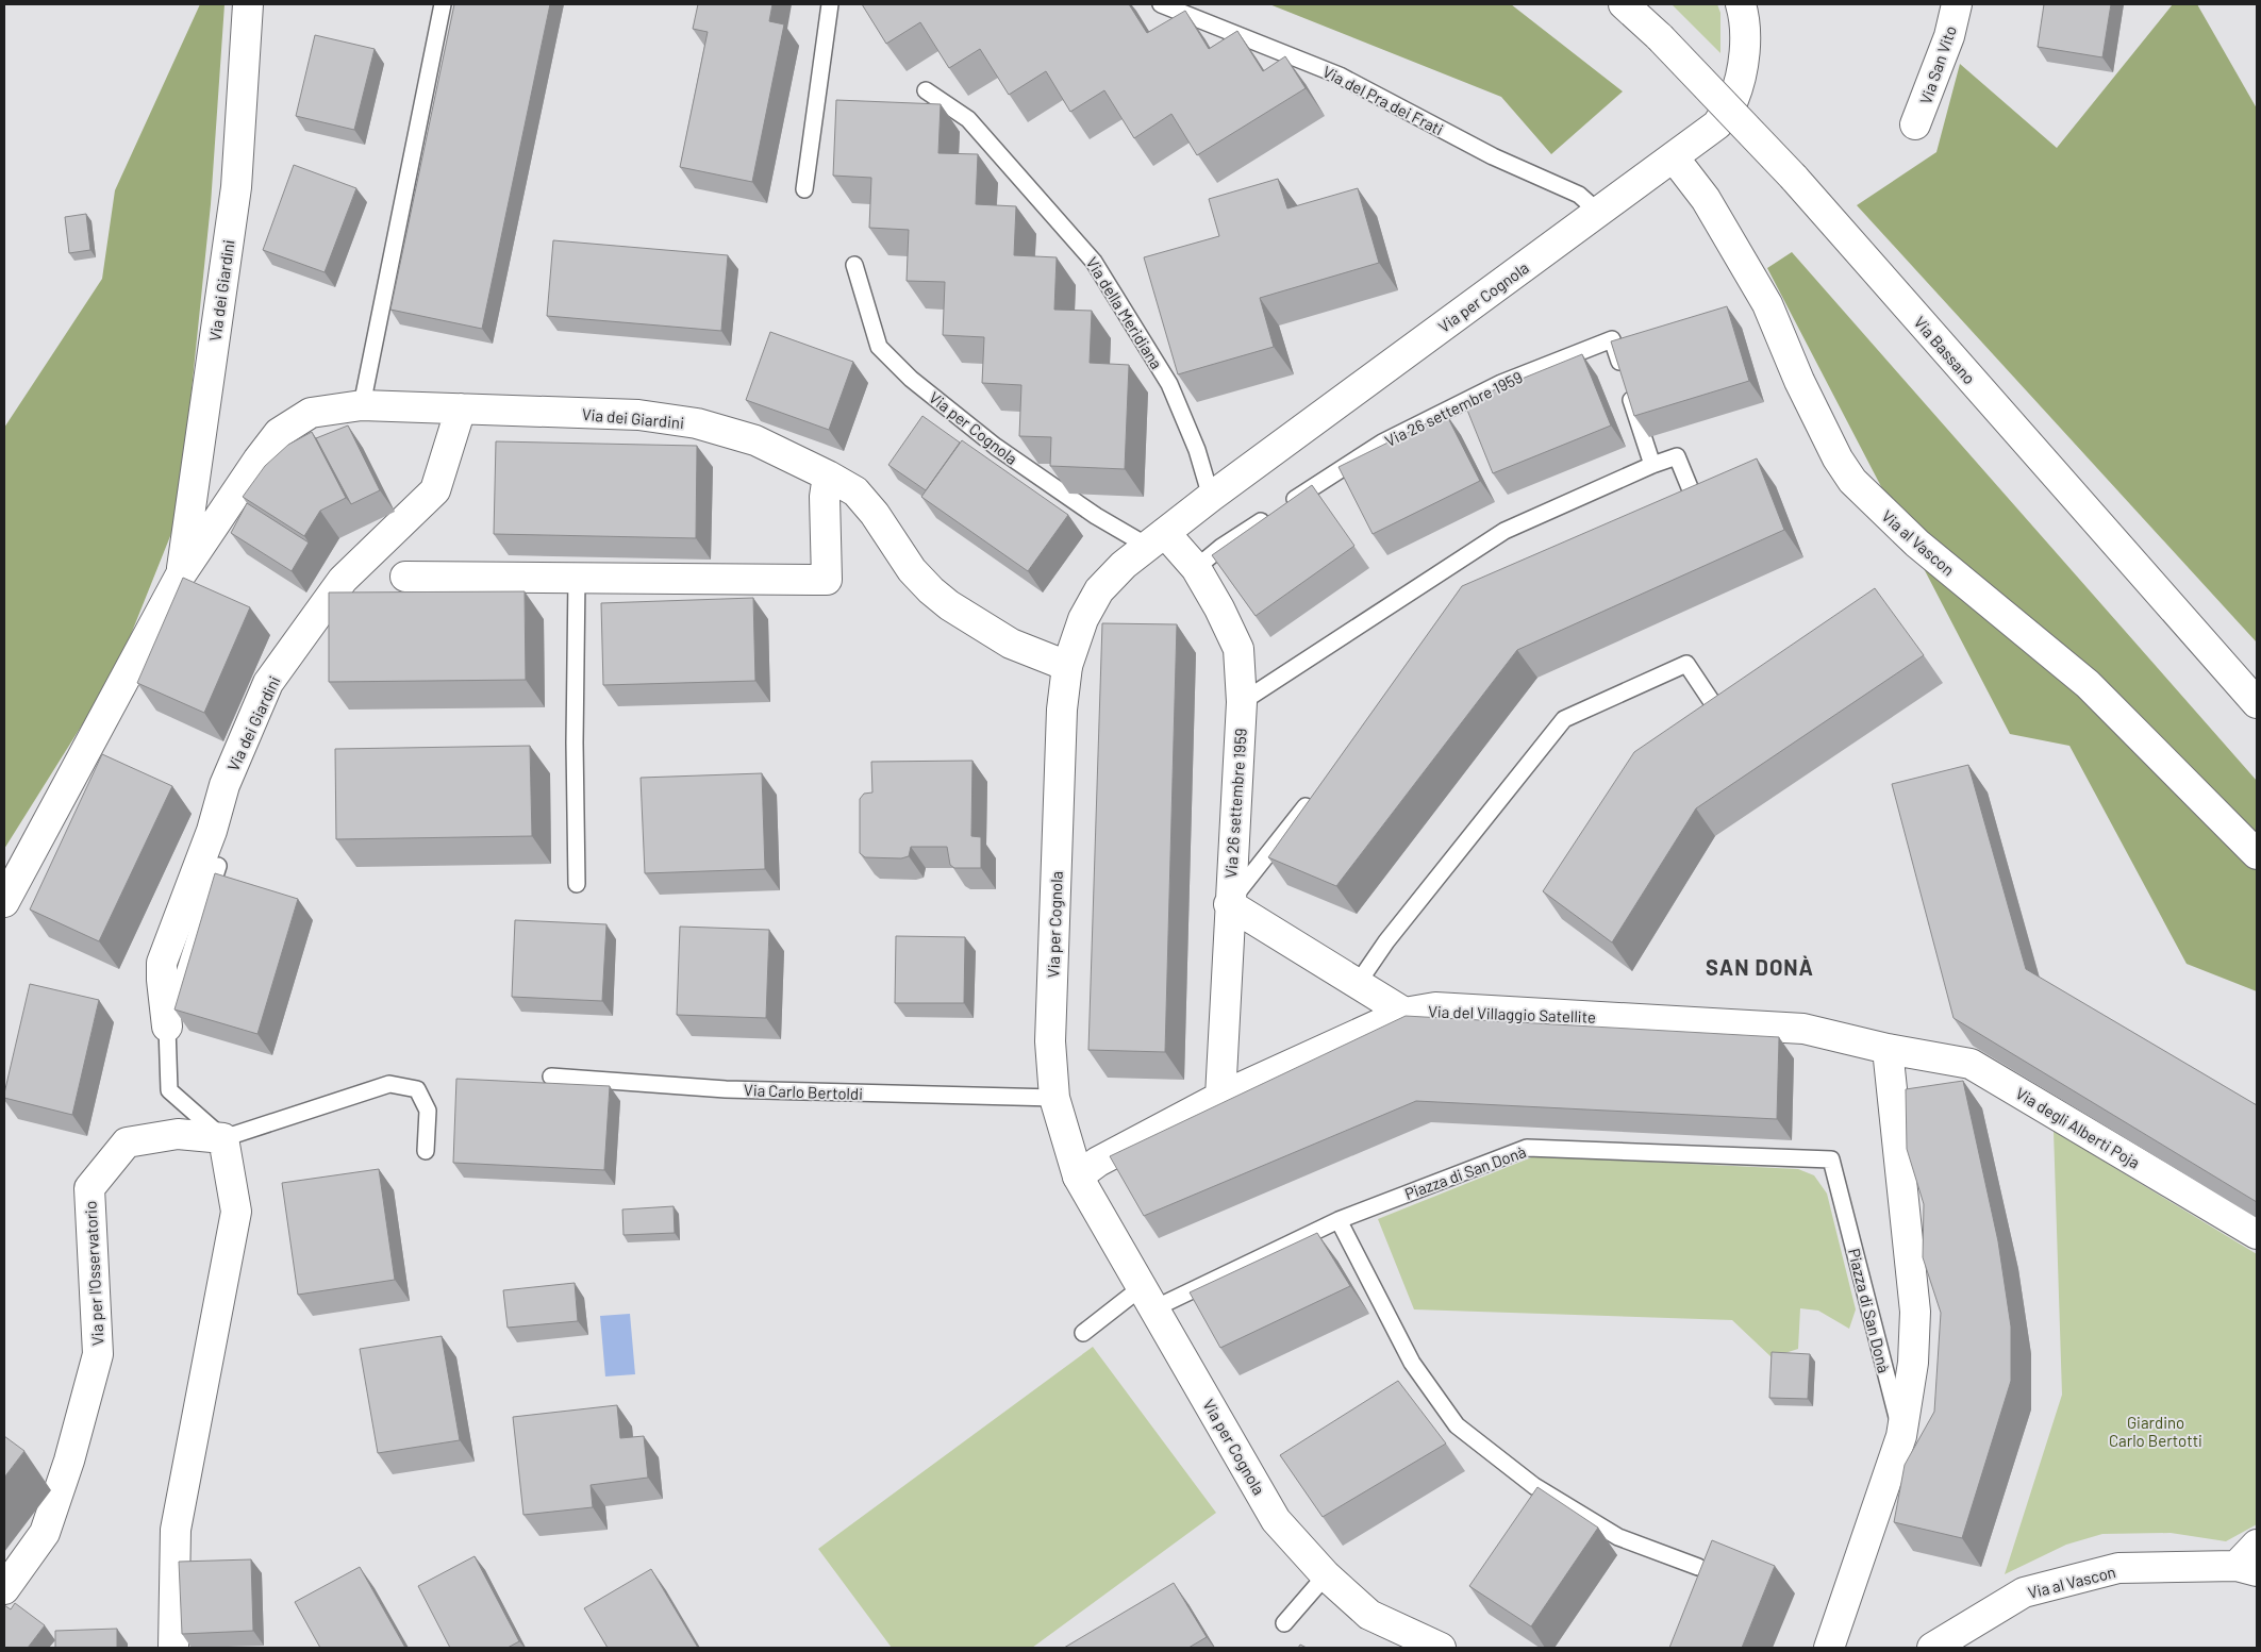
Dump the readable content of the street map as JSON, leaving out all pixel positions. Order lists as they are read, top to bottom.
{
  "streets": {
    "street": [
      "Via San Vito",
      "Via dei Giardini",
      "Via per Cognola",
      "Via Bassano",
      "Via 26 settembre 1959",
      "Via al Vascon",
      "Via del Villaggio Satellite",
      "Via degli Alberti Poja",
      "Piazza di San Donà",
      "Via per l'Osservatorio"
    ],
    "lane": ["Via del Pra dei Frati", "Via della Meridiana", "Via Carlo Bertoldi"]
  },
  "crossings": [
    ["Via del Pra dei Frati", "Via per Cognola"],
    ["Via dei Giardini", "Via per Cognola"],
    ["Via per Cognola", "Via della Meridiana"],
    ["Via per Cognola", "Via 26 settembre 1959"],
    ["Via per Cognola", "Via al Vascon"],
    ["Via per Cognola", "Via del Villaggio Satellite"],
    ["Via per Cognola", "Via Carlo Bertoldi"],
    ["Via 26 settembre 1959", "Via del Villaggio Satellite"],
    ["Via del Villaggio Satellite", "Via degli Alberti Poja"],
    ["Via del Villaggio Satellite", "Piazza di San Donà"],
    ["Via degli Alberti Poja", "Piazza di San Donà"]
  ],
  "districts": ["SAN DONÀ"],
  "parks": ["Giardino Carlo Bertotti"]
}
